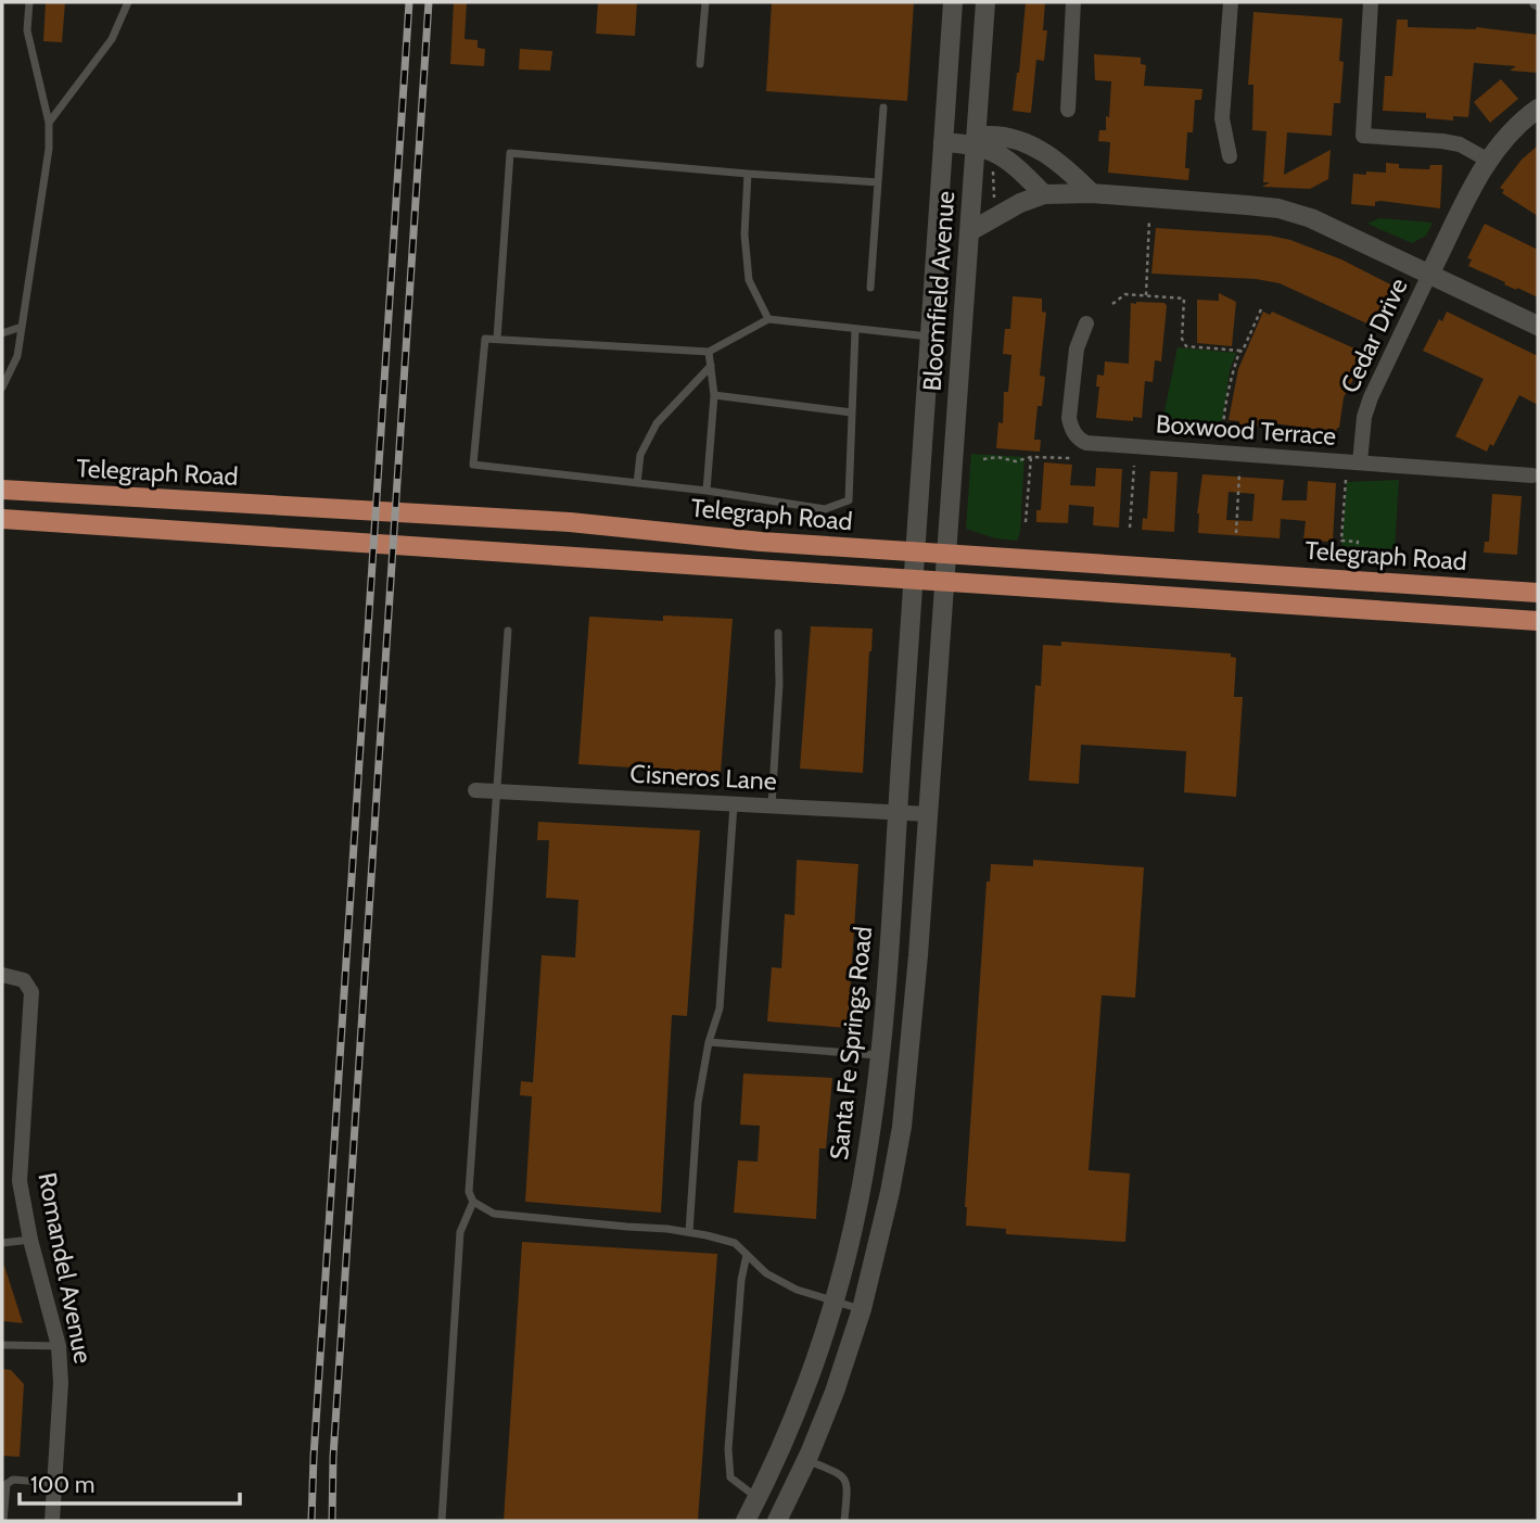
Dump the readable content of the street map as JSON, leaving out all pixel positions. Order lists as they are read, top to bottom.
{
  "streets": {
    "main road": ["Bloomfield Avenue", "Telegraph Road", "Santa Fe Springs Road"],
    "street": [
      "Cedar Drive",
      "Boxwood Terrace",
      "Cisneros Lane",
      "Romandel Avenue"
    ]
  },
  "crossings": [
    ["Bloomfield Avenue", "Telegraph Road"],
    ["Bloomfield Avenue", "Santa Fe Springs Road"],
    ["Cedar Drive", "Boxwood Terrace"],
    ["Telegraph Road", "Santa Fe Springs Road"],
    ["Cisneros Lane", "Santa Fe Springs Road"]
  ],
  "scale_bar": "100 m"
}
